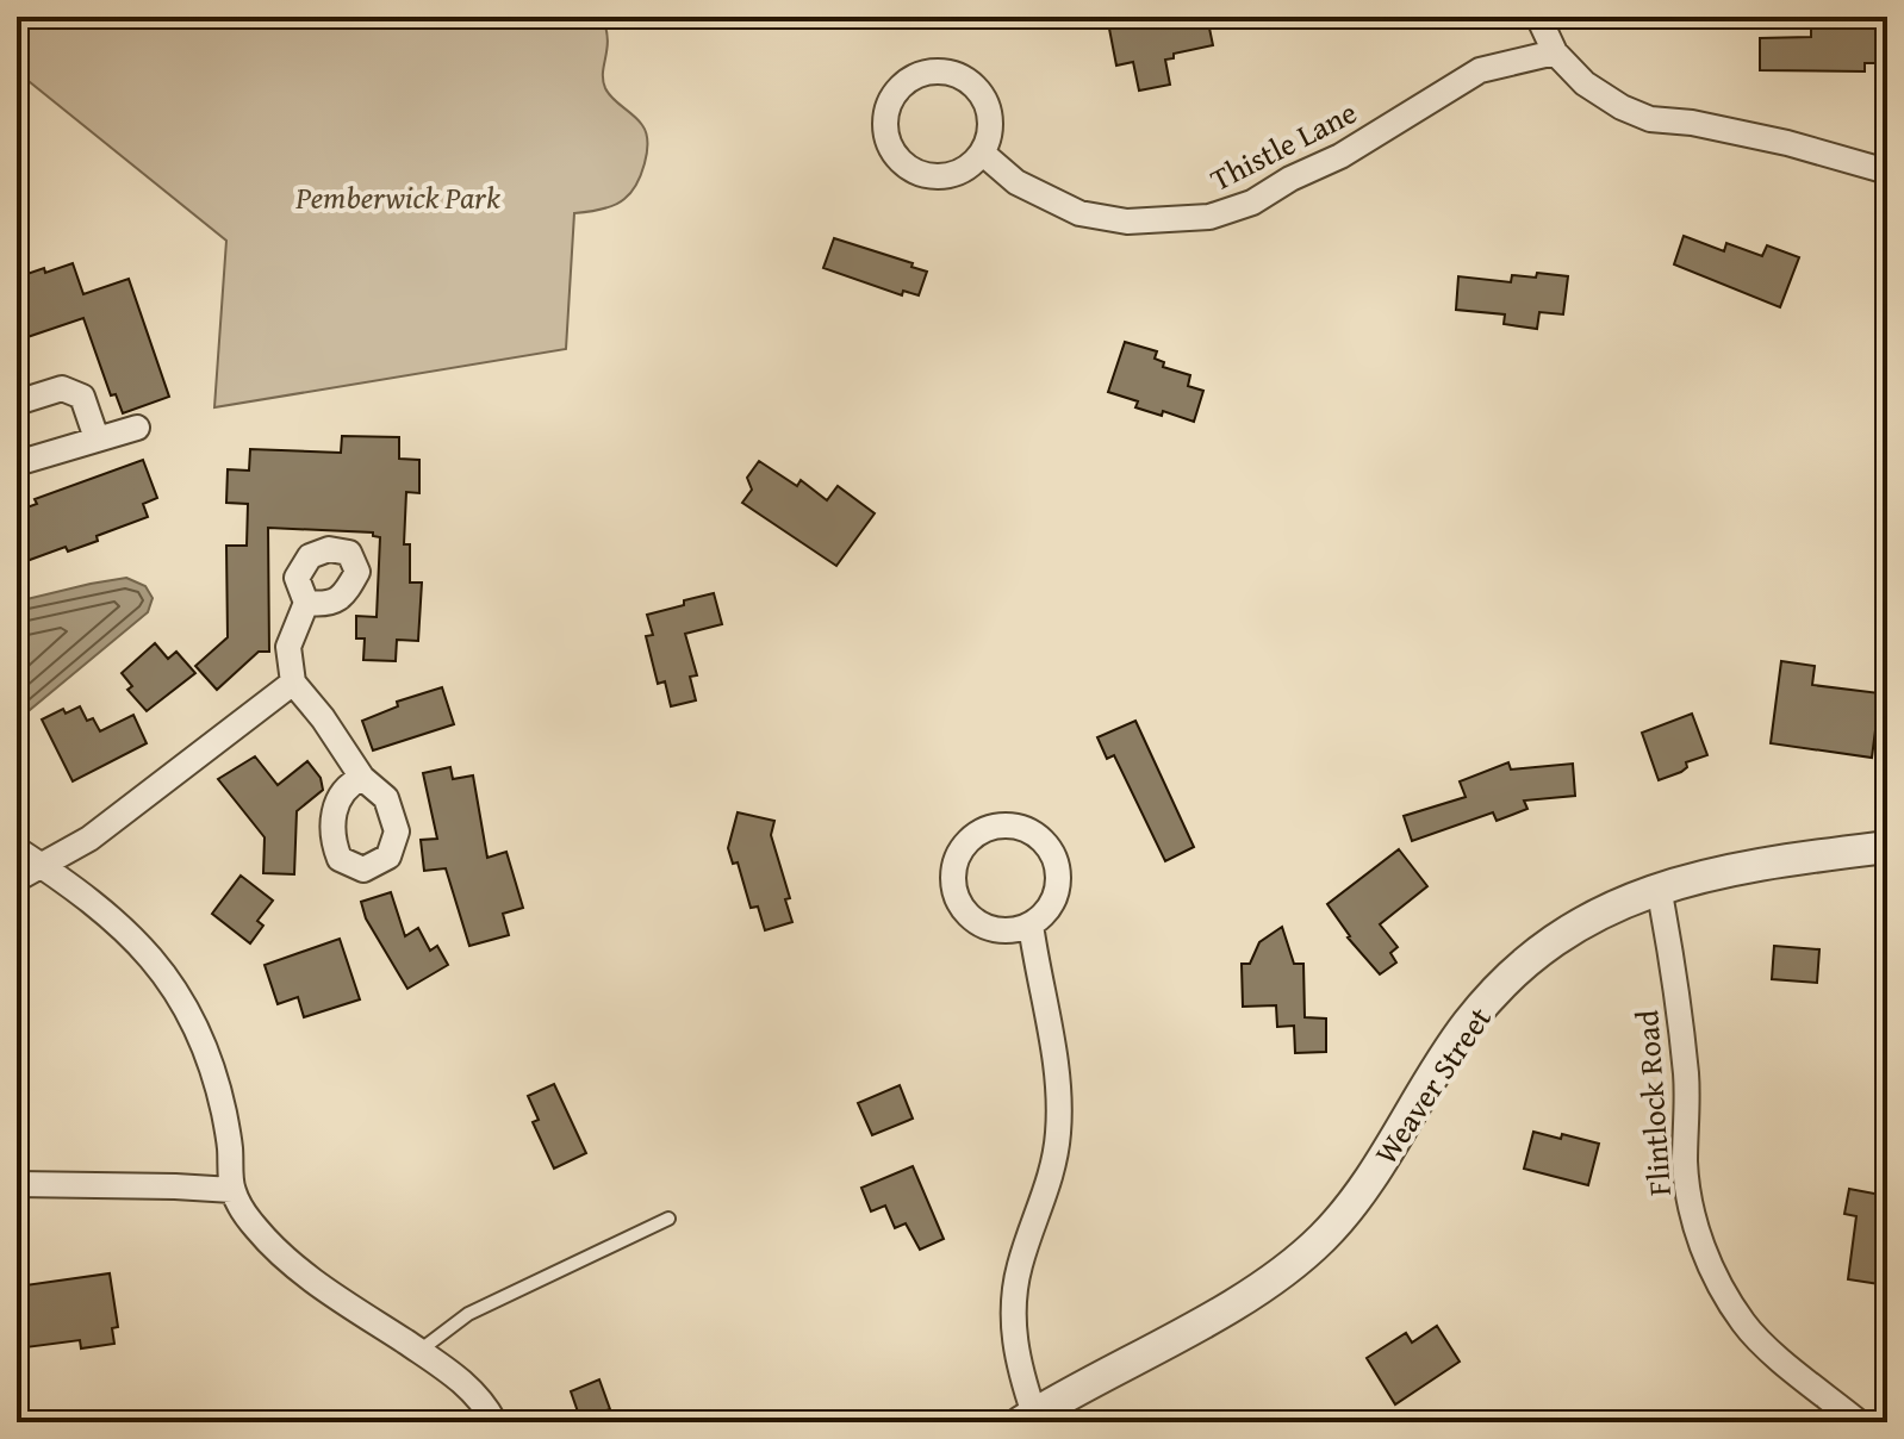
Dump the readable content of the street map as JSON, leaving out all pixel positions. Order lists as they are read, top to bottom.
{
  "streets": {
    "street": ["Thistle Lane", "Weaver Street", "Flintlock Road"]
  },
  "crossings": [
    ["Weaver Street", "Flintlock Road"]
  ],
  "parks": ["Pemberwick Park"]
}
